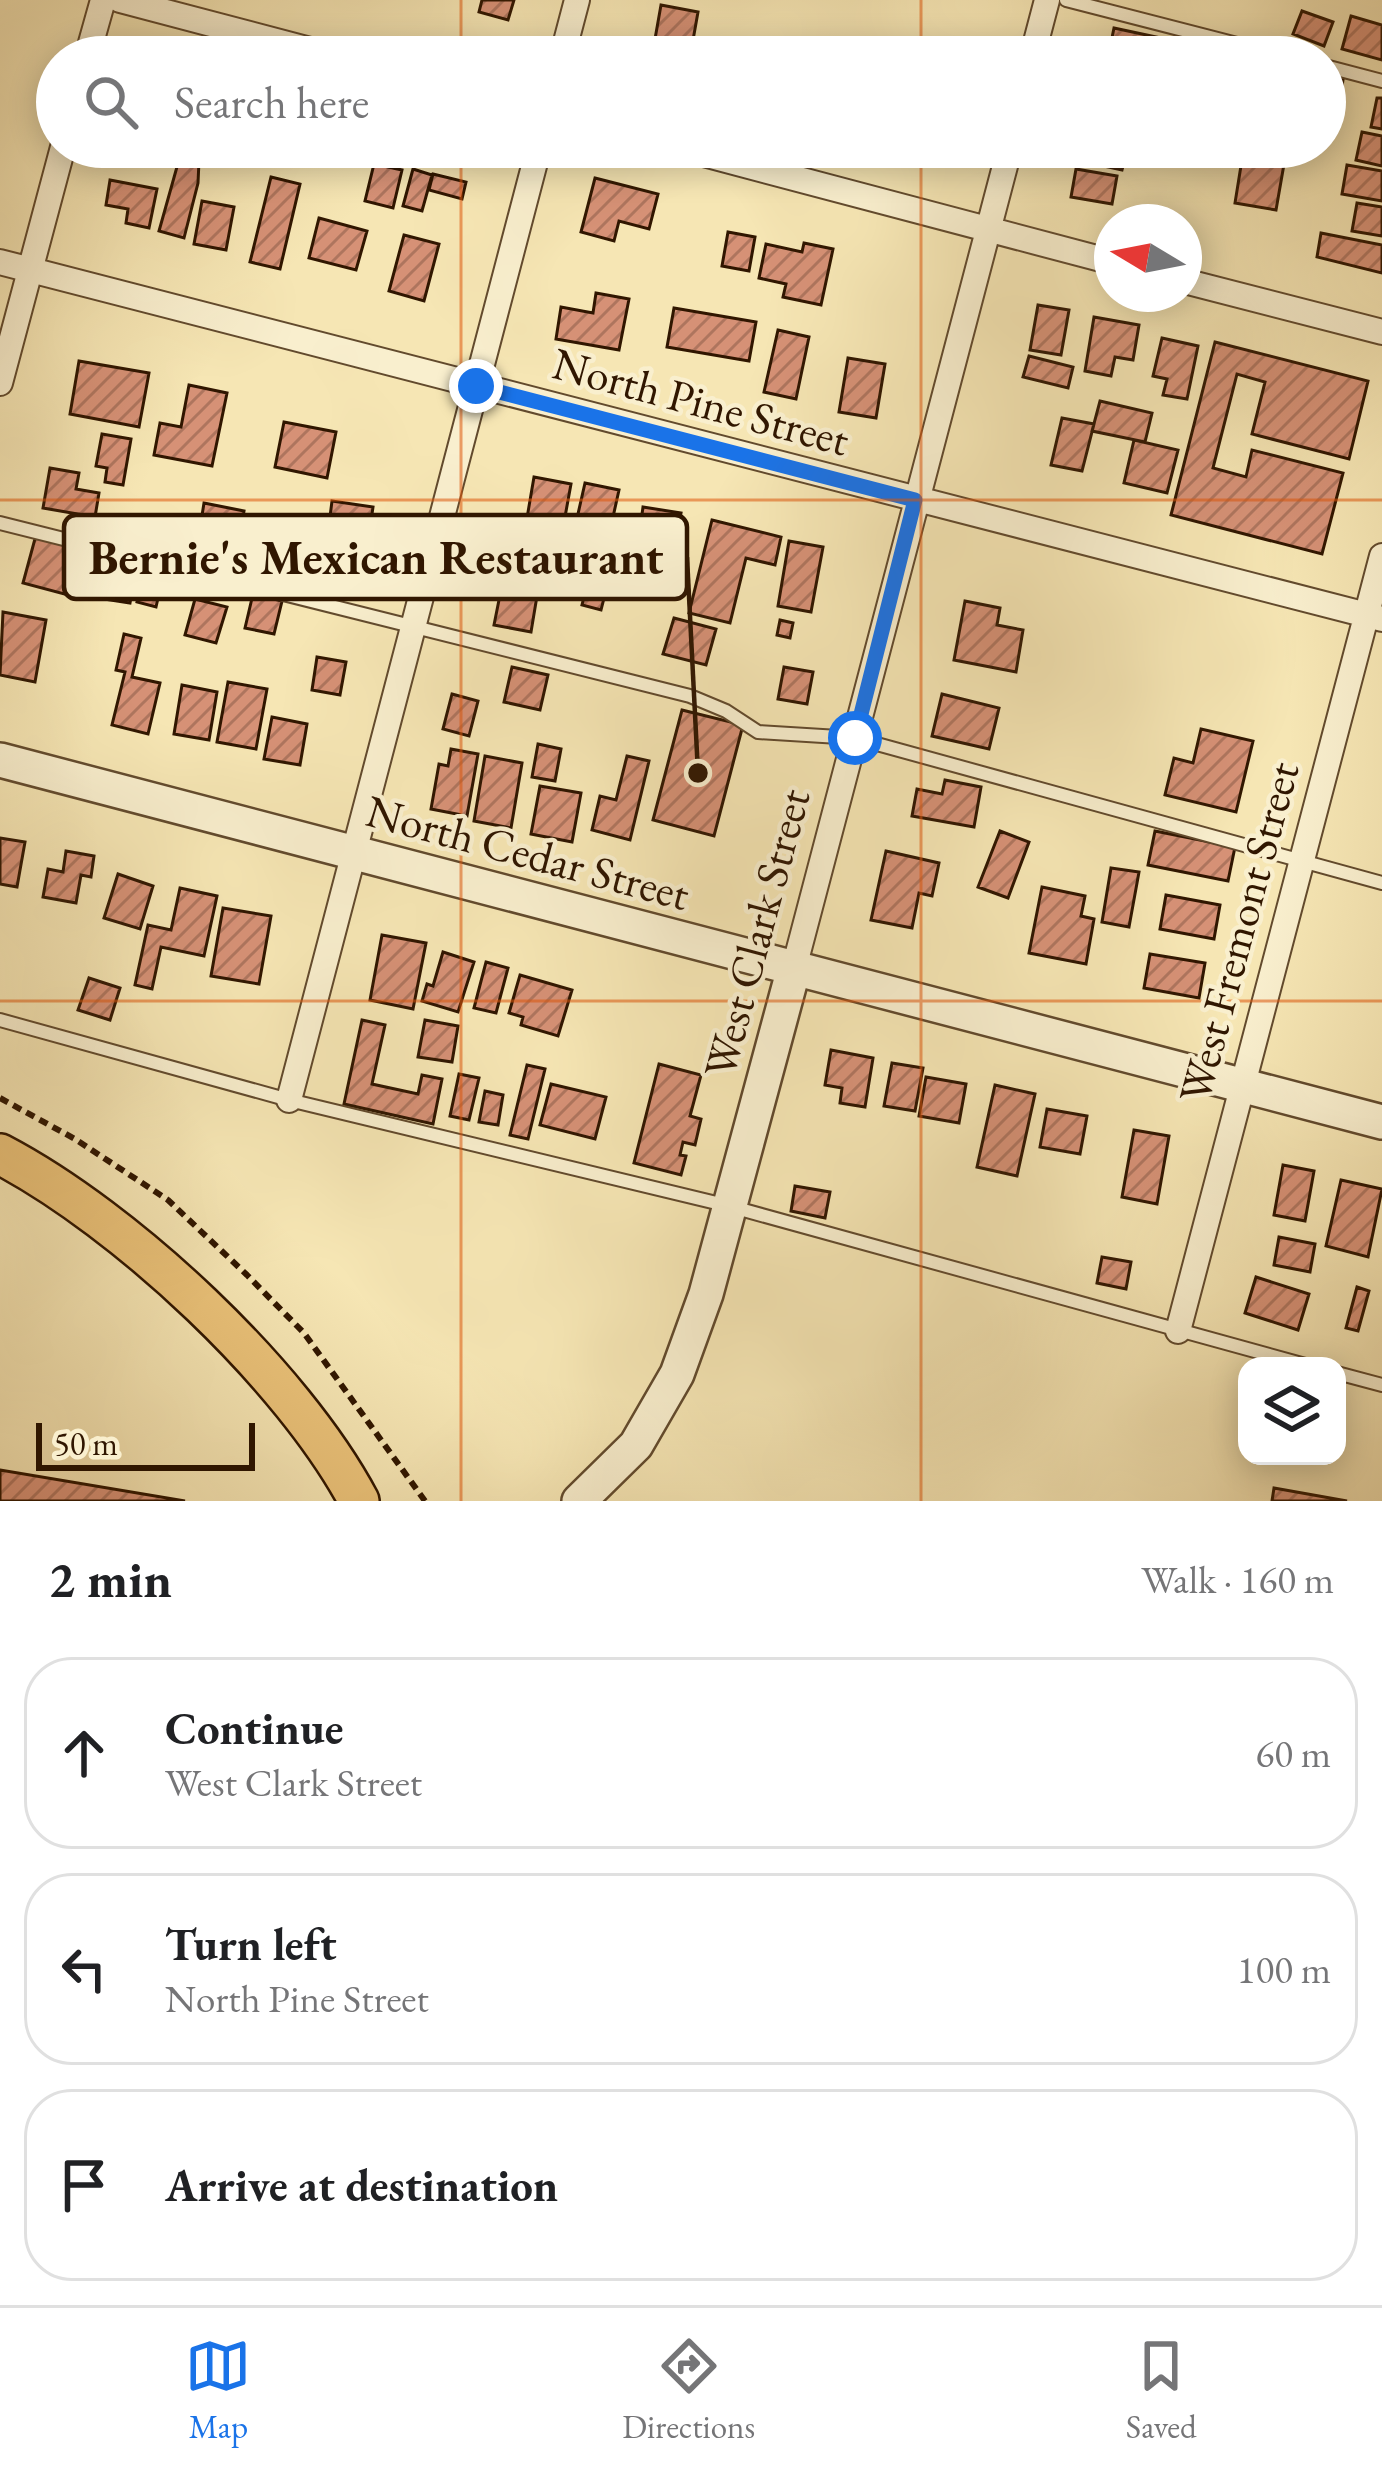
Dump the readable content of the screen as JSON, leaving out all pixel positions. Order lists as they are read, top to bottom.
{
  "streets": {
    "street": [
      "North Pine Street",
      "North Cedar Street",
      "West Fremont Street",
      "West Clark Street"
    ]
  },
  "crossings": [
    ["North Pine Street", "West Fremont Street"],
    ["North Pine Street", "West Clark Street"],
    ["North Cedar Street", "West Fremont Street"],
    ["North Cedar Street", "West Clark Street"]
  ],
  "places": ["Bernie's Mexican Restaurant"],
  "scale_bar": "50 m",
  "north": "left",
  "page": {
    "search": "Search here",
    "scale": "50 m",
    "heading": ["2 min", "Walk · 160 m"],
    "list": [
      ["Continue", "West Clark Street", "60 m"],
      ["Turn left", "North Pine Street", "100 m"],
      "Arrive at destination"
    ],
    "nav": ["Map", "Directions", "Saved"]
  }
}
